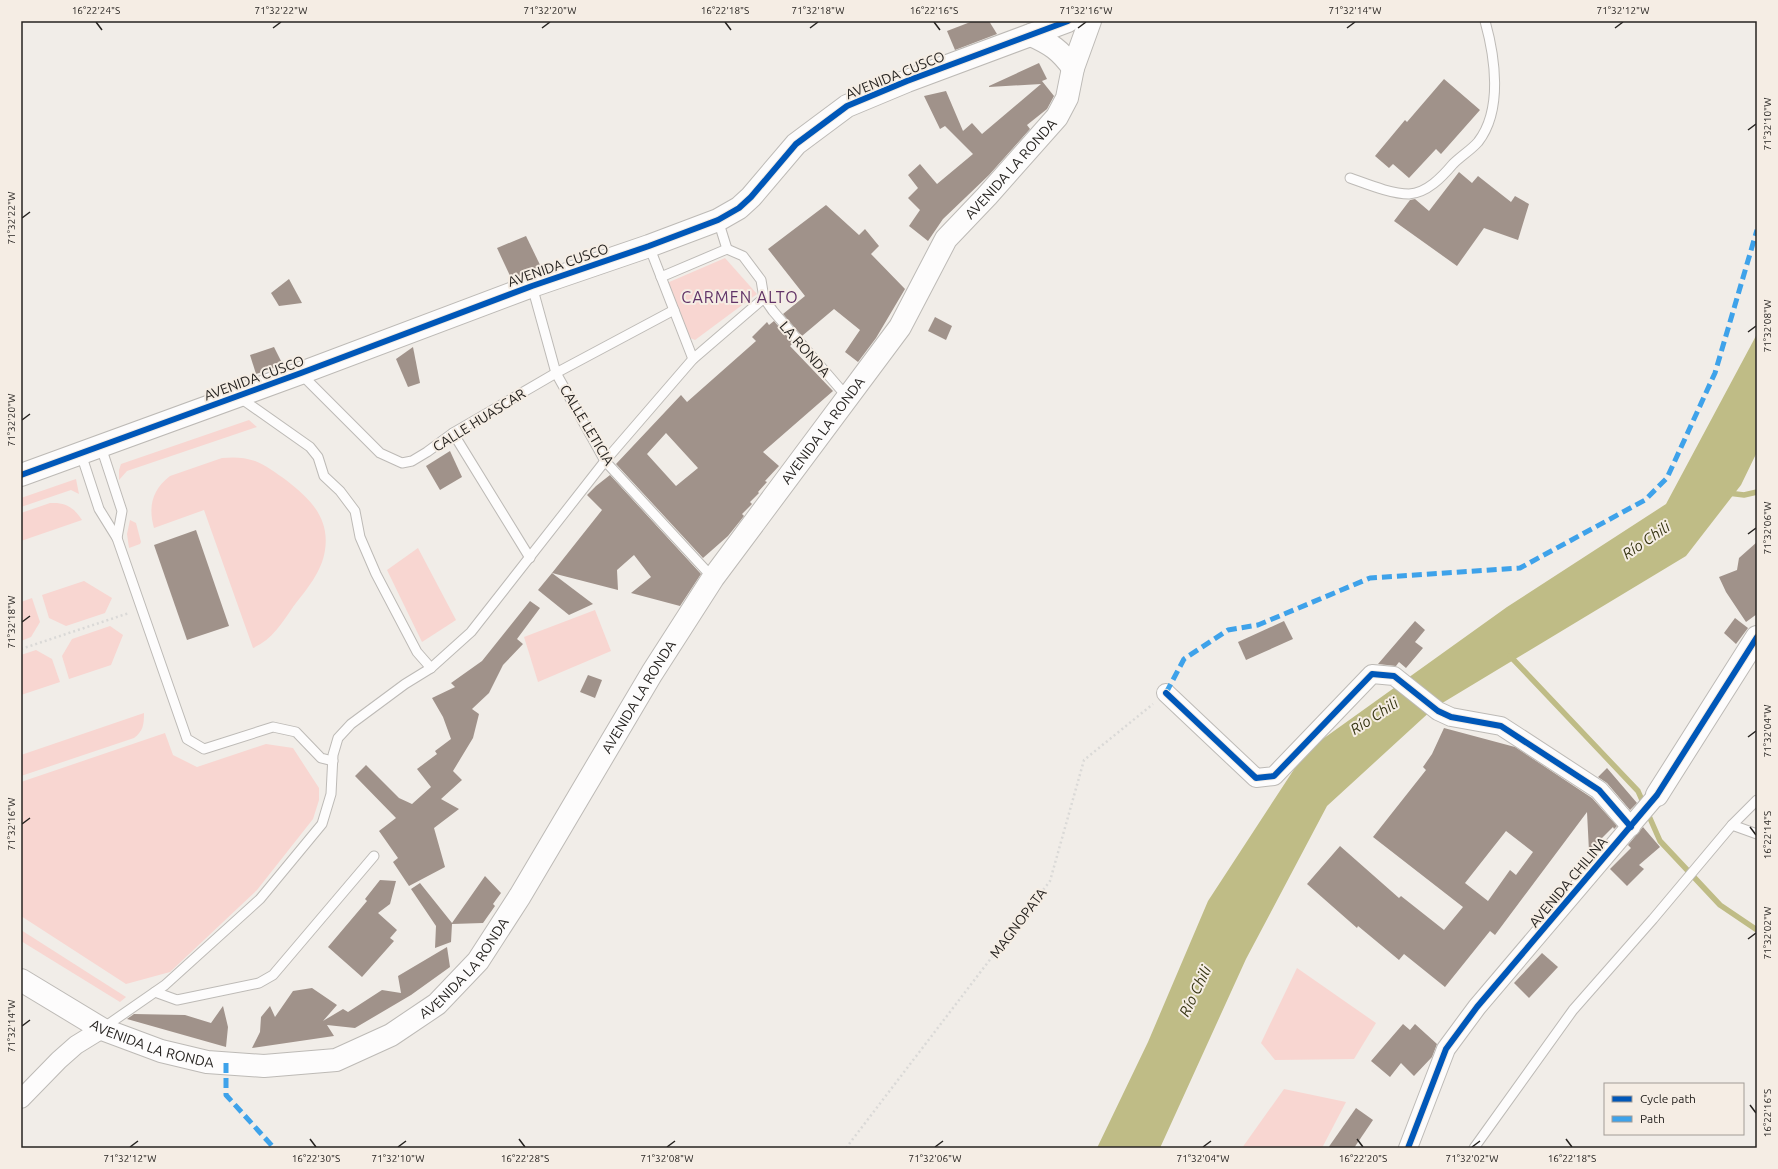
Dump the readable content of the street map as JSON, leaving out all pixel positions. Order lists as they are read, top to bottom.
{
  "streets": {
    "main road": ["AVENIDA CUSCO", "AVENIDA LA RONDA", "AVENIDA CHILINA"],
    "lane": ["LA RONDA", "CALLE HUASCAR", "CALLE LETICIA"],
    "path": ["MAGNOPATA"]
  },
  "crossings": [
    ["AVENIDA CUSCO", "CALLE HUASCAR"],
    ["AVENIDA CUSCO", "CALLE LETICIA"],
    ["AVENIDA LA RONDA", "LA RONDA"],
    ["AVENIDA LA RONDA", "CALLE LETICIA"],
    ["CALLE HUASCAR", "CALLE LETICIA"]
  ],
  "districts": ["CARMEN ALTO"],
  "water": ["Río Chili"],
  "legend": ["Cycle path", "Path"],
  "coordinates": [
    "16°22'24\"S",
    "71°32'22\"W",
    "71°32'20\"W",
    "16°22'18\"S",
    "71°32'18\"W",
    "16°22'16\"S",
    "71°32'16\"W",
    "71°32'14\"W",
    "71°32'12\"W",
    "71°32'10\"W",
    "71°32'08\"W",
    "71°32'06\"W",
    "71°32'04\"W",
    "16°22'14\"S",
    "71°32'02\"W",
    "16°22'30\"S",
    "16°22'28\"S",
    "16°22'20\"S"
  ]
}
